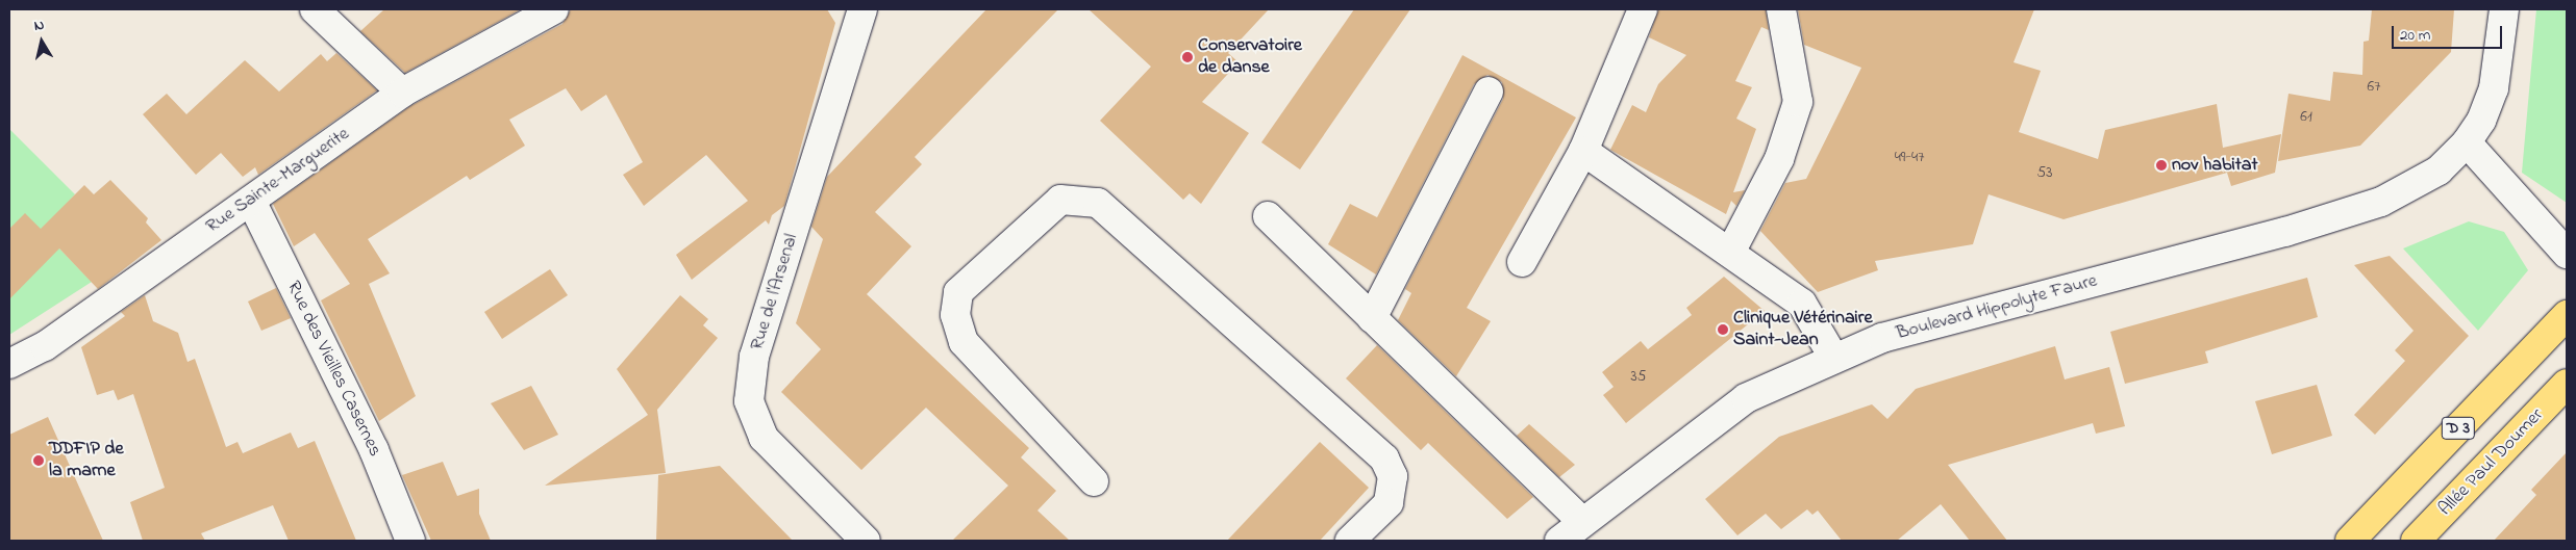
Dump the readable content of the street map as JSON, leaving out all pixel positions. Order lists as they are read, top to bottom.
{
  "streets": {
    "main road": ["D 3", "Allée Paul Doumer"],
    "street": [
      "Rue Sainte-Marguerite",
      "Rue de l'Arsenal",
      "Boulevard Hippolyte Faure",
      "Rue des Vieilles Casernes"
    ]
  },
  "crossings": [
    ["Rue Sainte-Marguerite", "Rue des Vieilles Casernes"]
  ],
  "places": [
    "Conservatoire de danse",
    "nov habitat",
    "Clinique Vétérinaire Saint-Jean",
    "DDFIP de la marne"
  ],
  "house_numbers": [
    "67",
    "61",
    "49-47",
    "53",
    "35"
  ],
  "scale_bar": "20 m",
  "north": "top"
}
